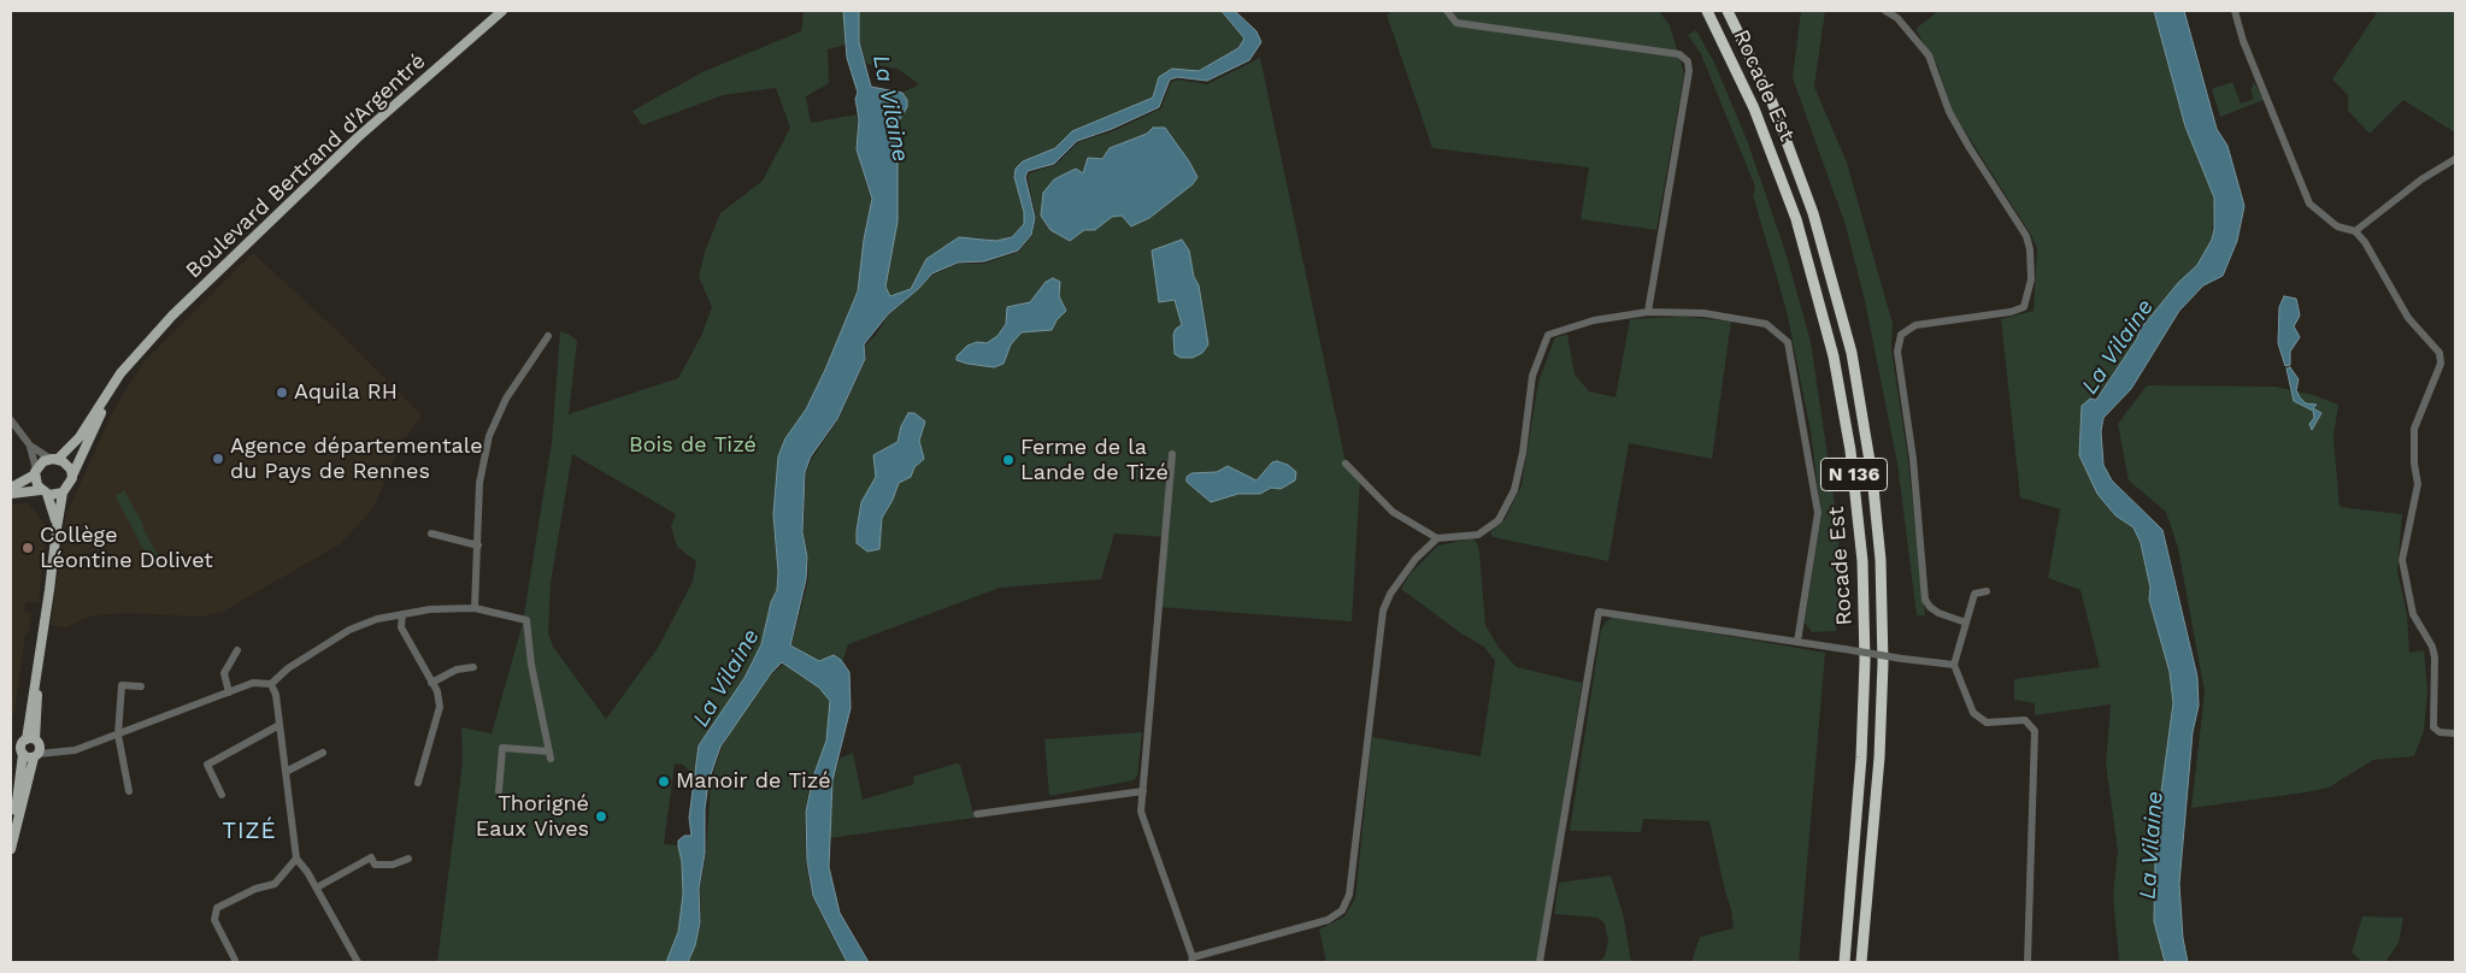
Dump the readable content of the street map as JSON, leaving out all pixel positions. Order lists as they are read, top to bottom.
{
  "streets": {
    "highway": ["Rocade Est", "N 136"],
    "main road": ["Boulevard Bertrand d'Argentré"]
  },
  "districts": ["TIZÉ"],
  "water": ["La Vilaine"],
  "parks": ["Bois de Tizé"],
  "places": [
    "Aquila RH",
    "Agence départementale du Pays de Rennes",
    "Ferme de la Lande de Tizé",
    "Collège Léontine Dolivet",
    "Manoir de Tizé",
    "Thorigné Eaux Vives"
  ]
}
